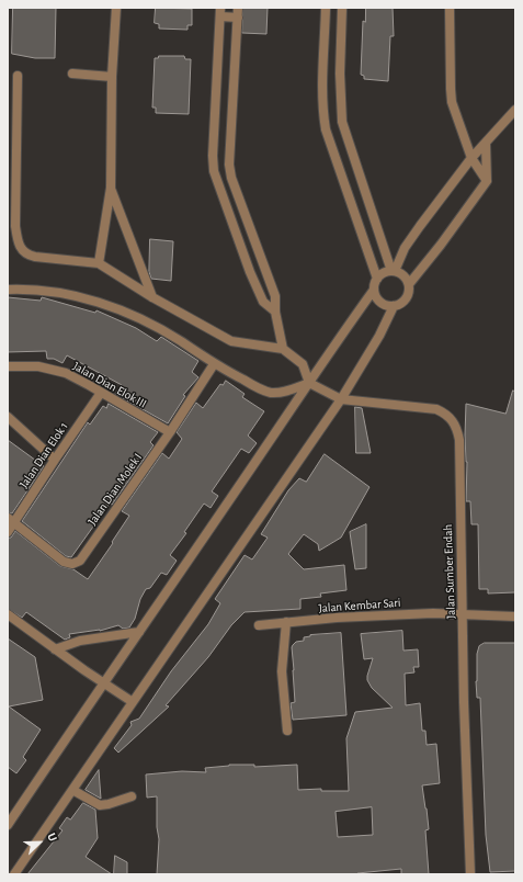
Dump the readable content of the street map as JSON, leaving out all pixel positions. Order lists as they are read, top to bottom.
{
  "streets": {
    "street": [
      "Jalan Dian Elok III",
      "Jalan Dian Elok 1",
      "Jalan Dian Molek I",
      "Jalan Sumber Endah",
      "Jalan Kembar Sari"
    ]
  },
  "crossings": [
    ["Jalan Dian Elok III", "Jalan Dian Elok 1"],
    ["Jalan Dian Elok III", "Jalan Dian Molek I"],
    ["Jalan Dian Elok 1", "Jalan Dian Molek I"],
    ["Jalan Sumber Endah", "Jalan Kembar Sari"]
  ],
  "north": "top right"
}
